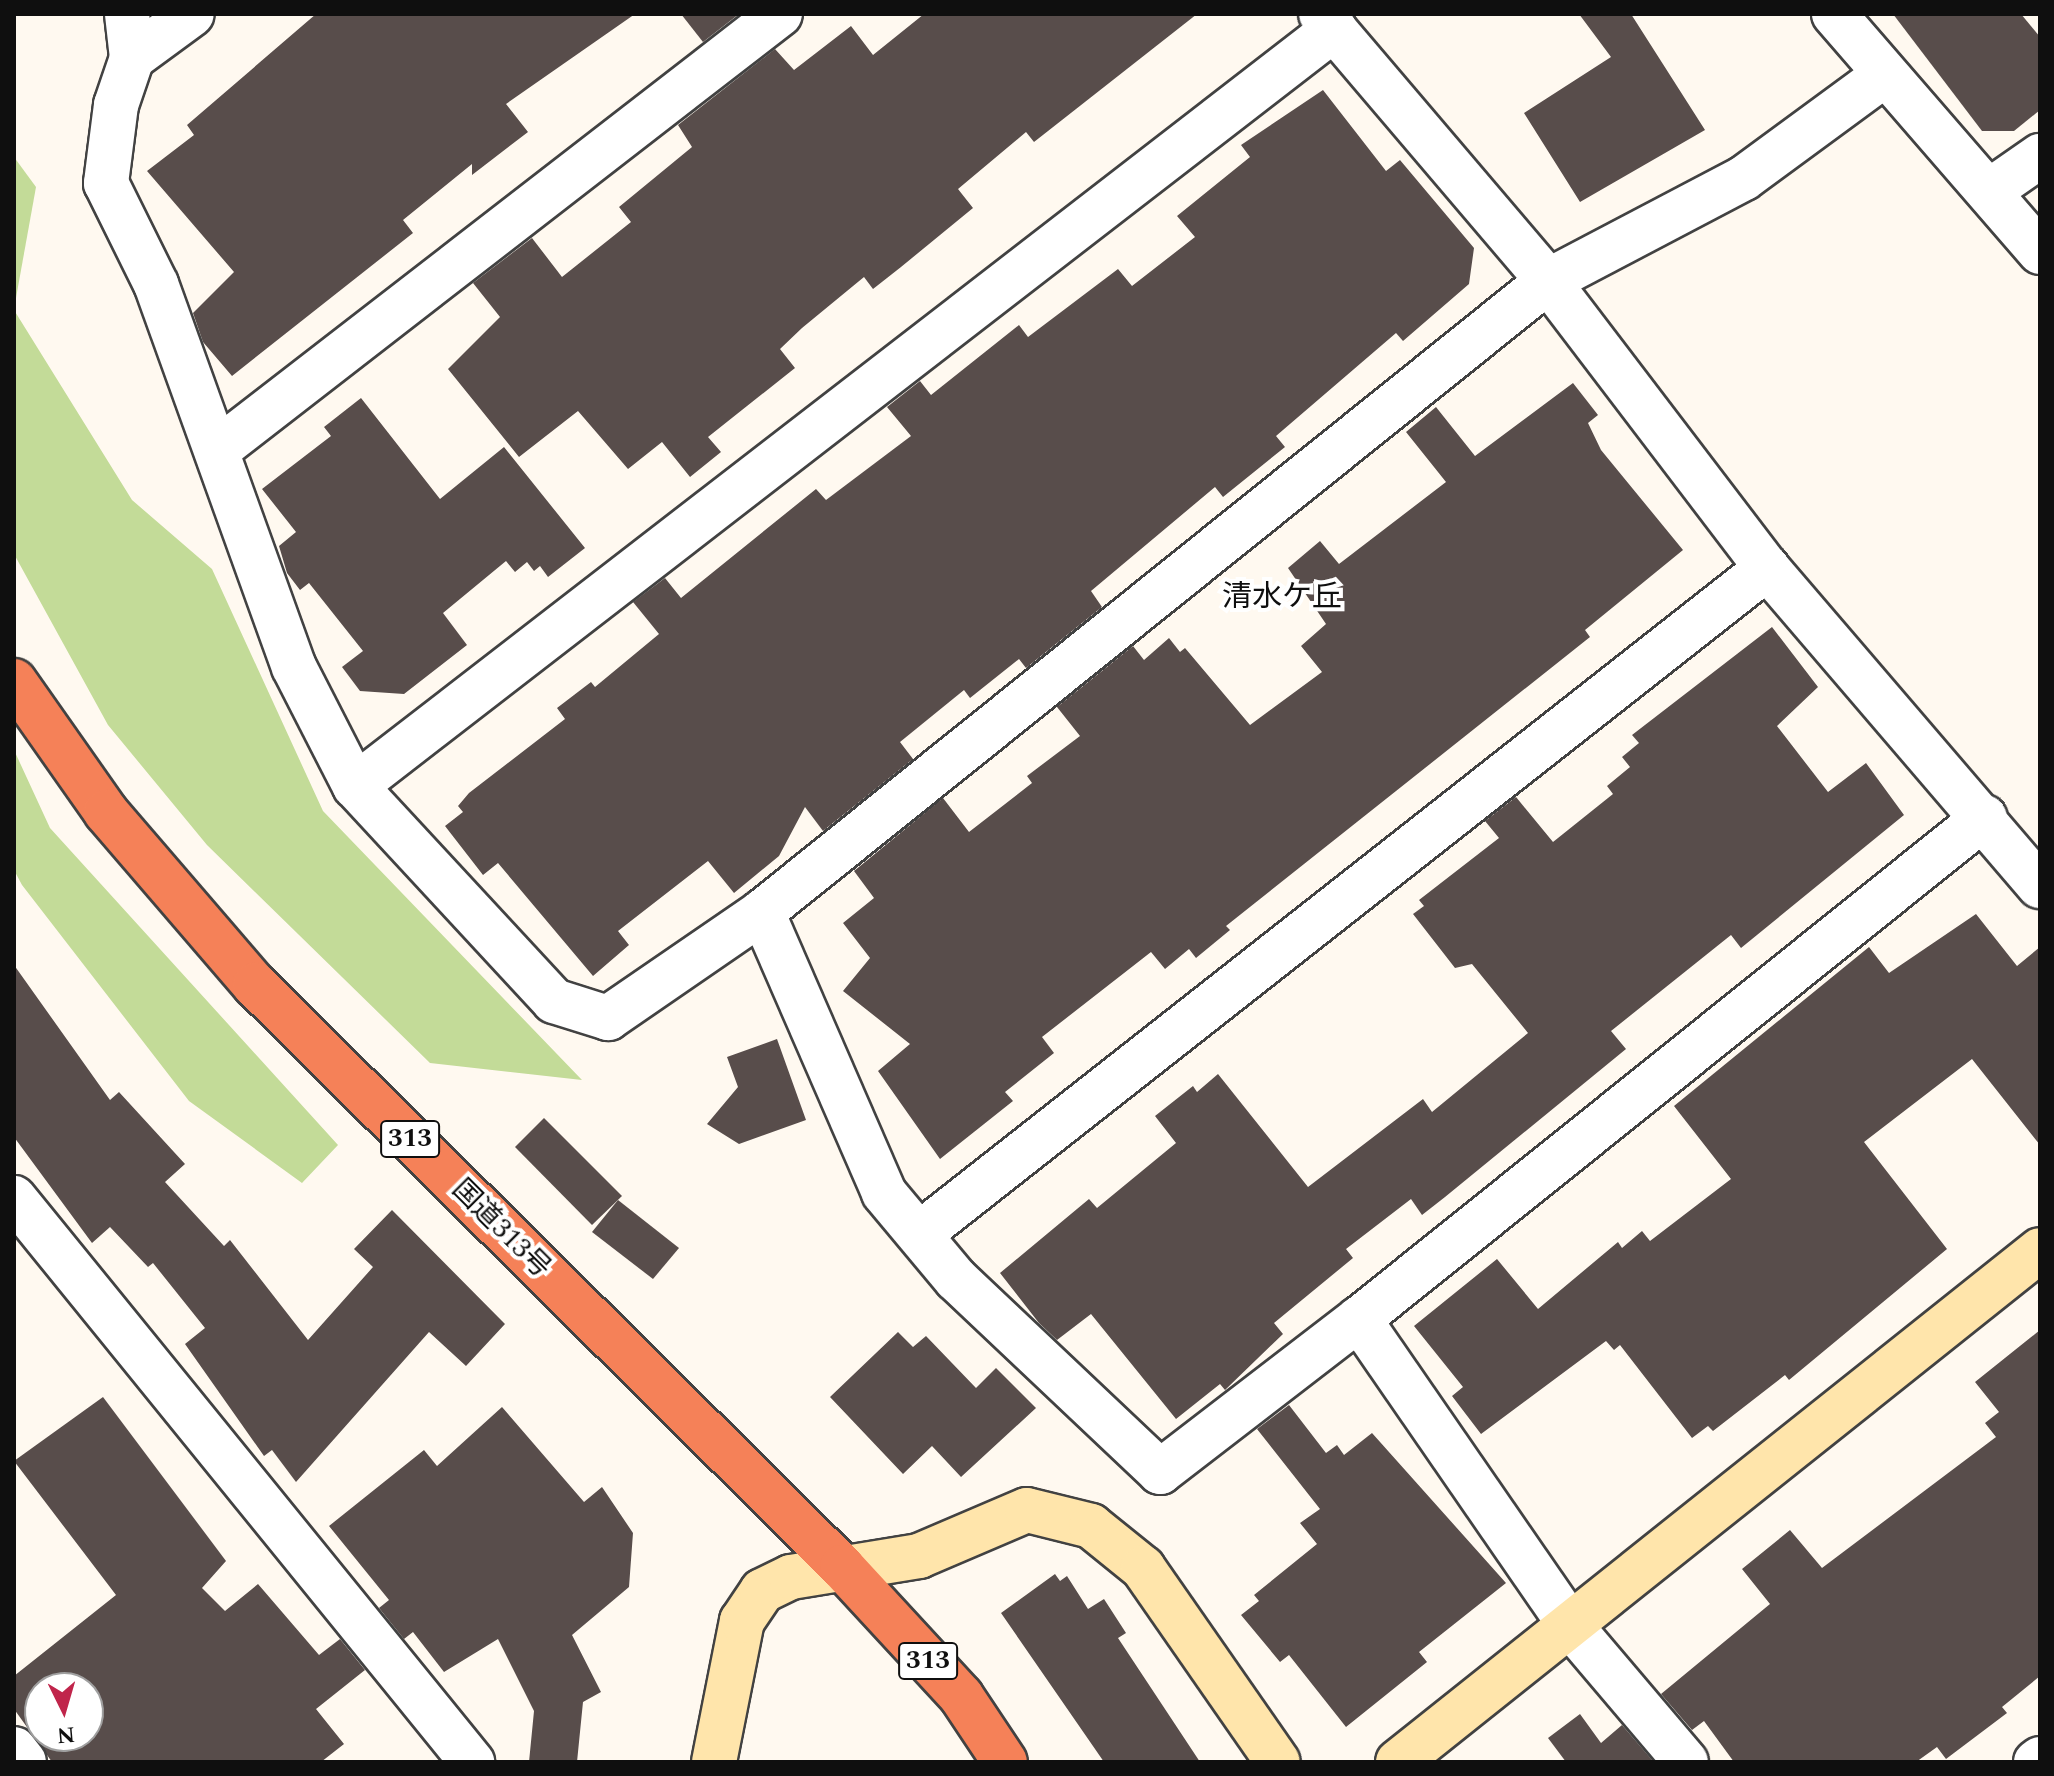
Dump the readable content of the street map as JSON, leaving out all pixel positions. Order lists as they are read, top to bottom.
{
  "streets": {
    "highway": ["313", "国道313号"]
  },
  "districts": ["清水ケ丘"],
  "north": "bottom"
}
